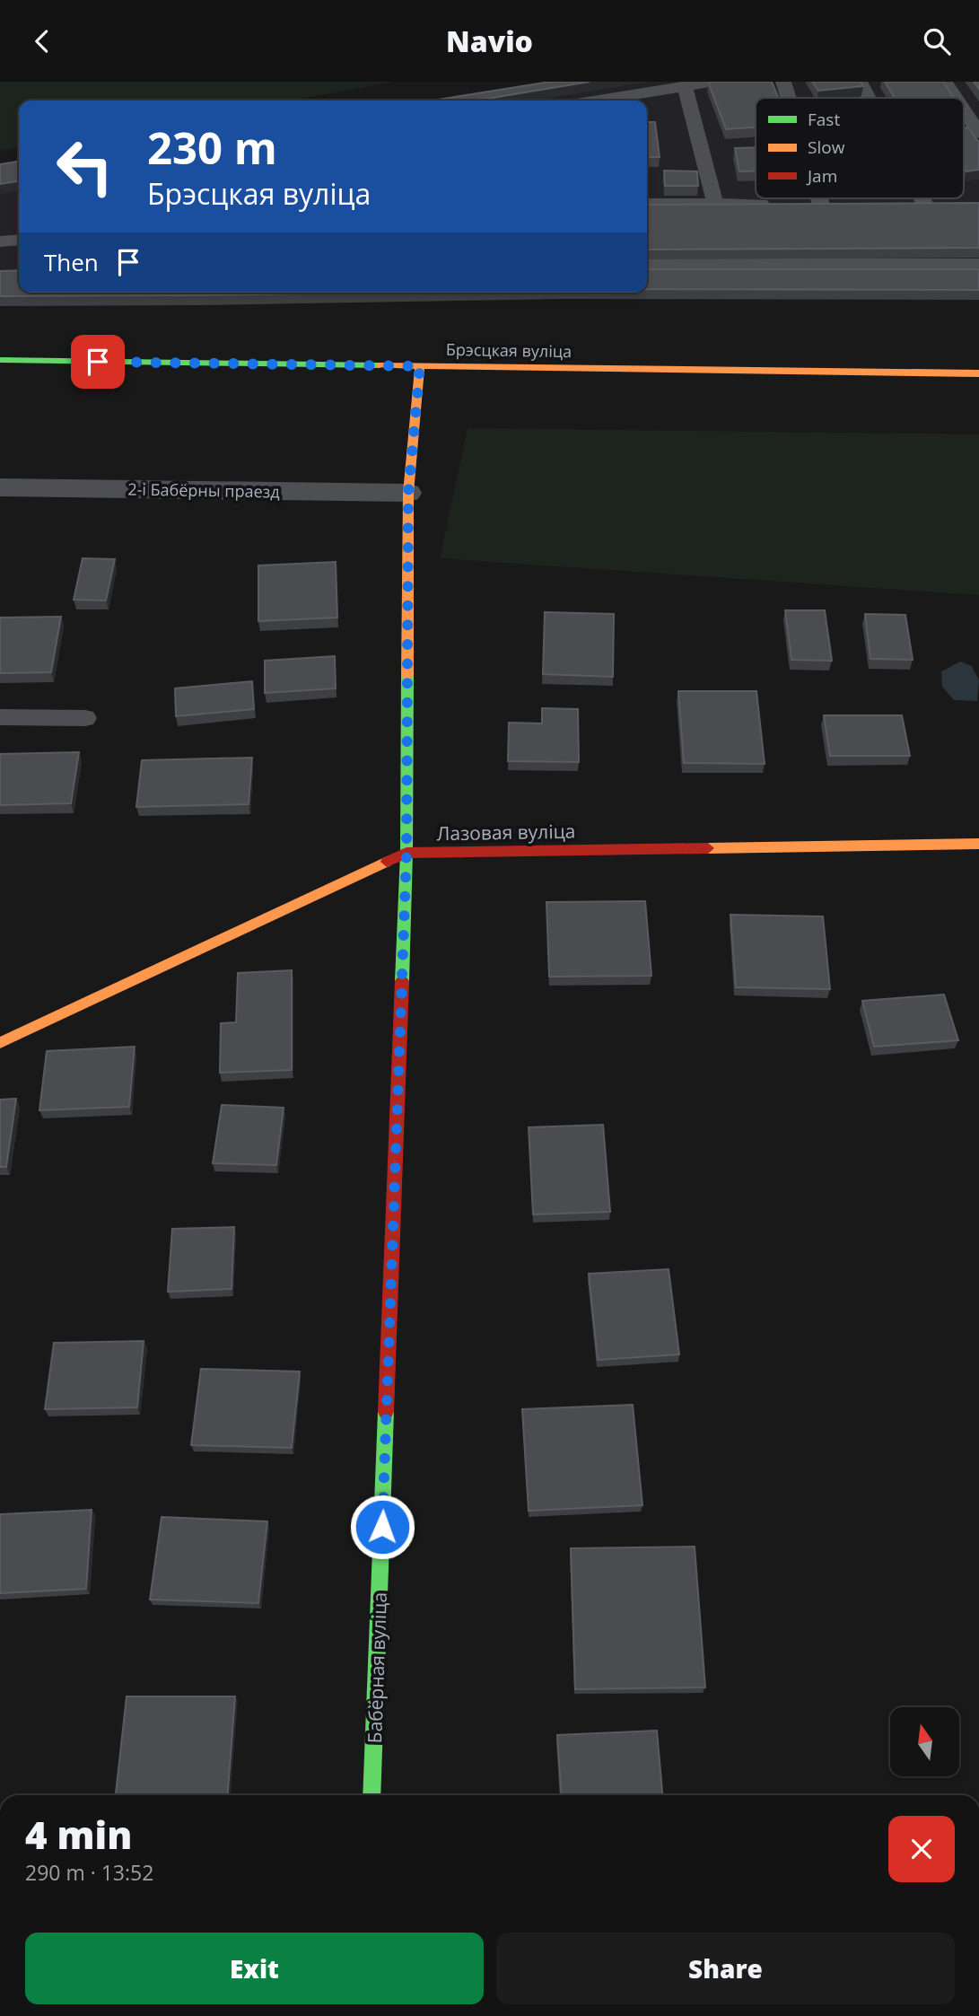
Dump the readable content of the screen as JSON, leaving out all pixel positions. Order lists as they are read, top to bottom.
{
  "streets": {
    "street": [
      "Брэсцкая вуліца",
      "2-і Бабёрны праезд",
      "Лазовая вуліца",
      "Бабёрная вуліца"
    ]
  },
  "crossings": [
    ["Брэсцкая вуліца", "Бабёрная вуліца"],
    ["2-і Бабёрны праезд", "Бабёрная вуліца"],
    ["Лазовая вуліца", "Бабёрная вуліца"]
  ],
  "legend": ["Fast", "Slow", "Jam"],
  "north": "top",
  "page": {
    "header": "Navio",
    "turn": ["230 m", "Брэсцкая вуліца"],
    "then": "Then",
    "heading": ["4 min", "290 m · 13:52"],
    "buttons": ["Exit", "Share"]
  }
}
